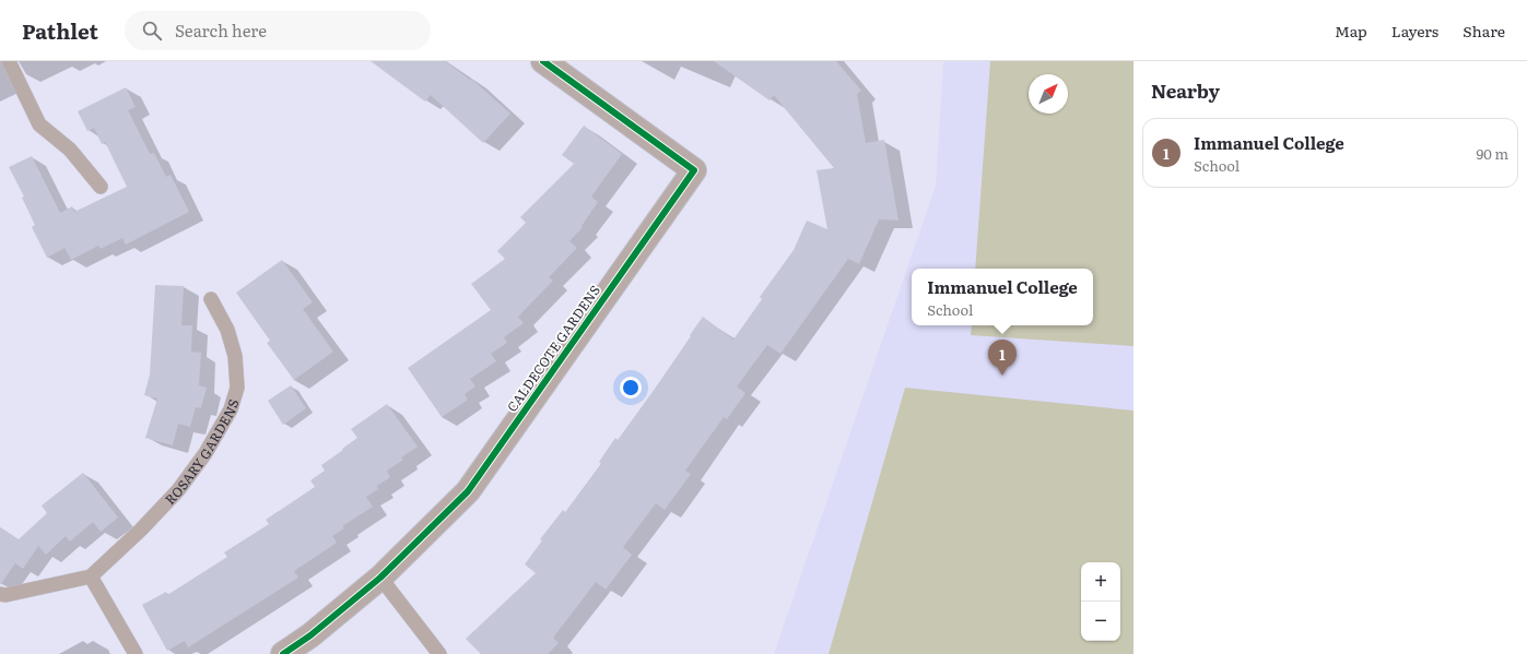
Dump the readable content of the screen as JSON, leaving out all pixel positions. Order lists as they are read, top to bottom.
{
  "streets": {
    "street": ["CALDECOTE GARDENS"],
    "lane": ["ROSARY GARDENS"]
  },
  "north": "top right",
  "page": {
    "header": "Pathlet",
    "search": "Search here",
    "nav": ["Map", "Layers", "Share"],
    "heading": "Nearby",
    "list": [
      {
        "mark": "1",
        "name": "Immanuel College",
        "note": "School",
        "value": "90 m"
      }
    ],
    "popup": ["Immanuel College", "School"],
    "pins": "1",
    "map_buttons": ["+", "−"]
  }
}
